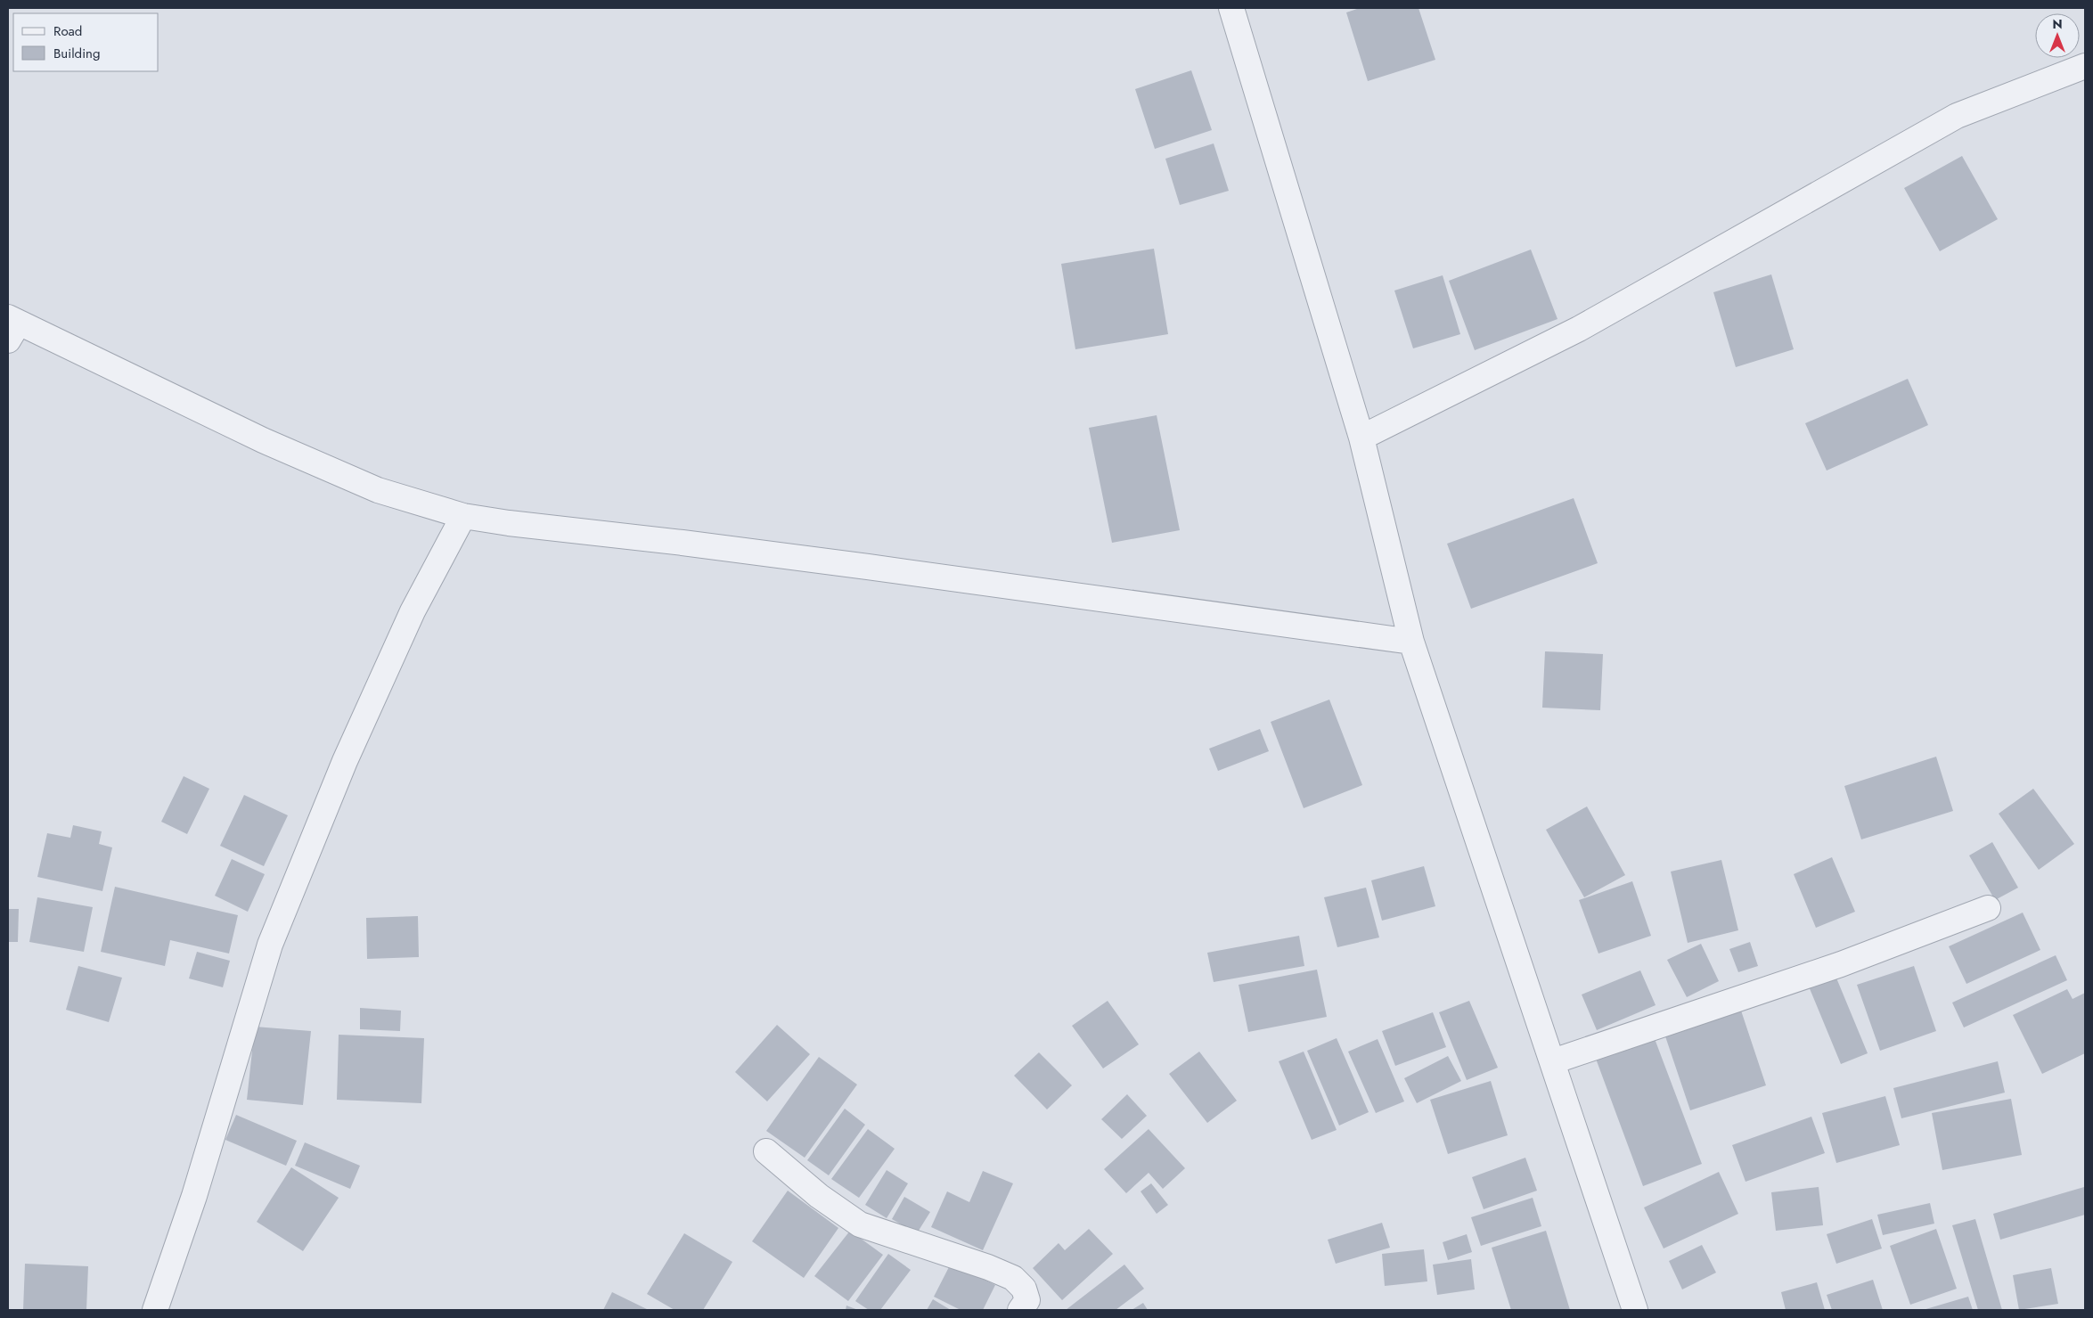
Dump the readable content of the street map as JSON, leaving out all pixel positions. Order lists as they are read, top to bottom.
{
  "legend": ["Road", "Building"],
  "north": "top"
}
